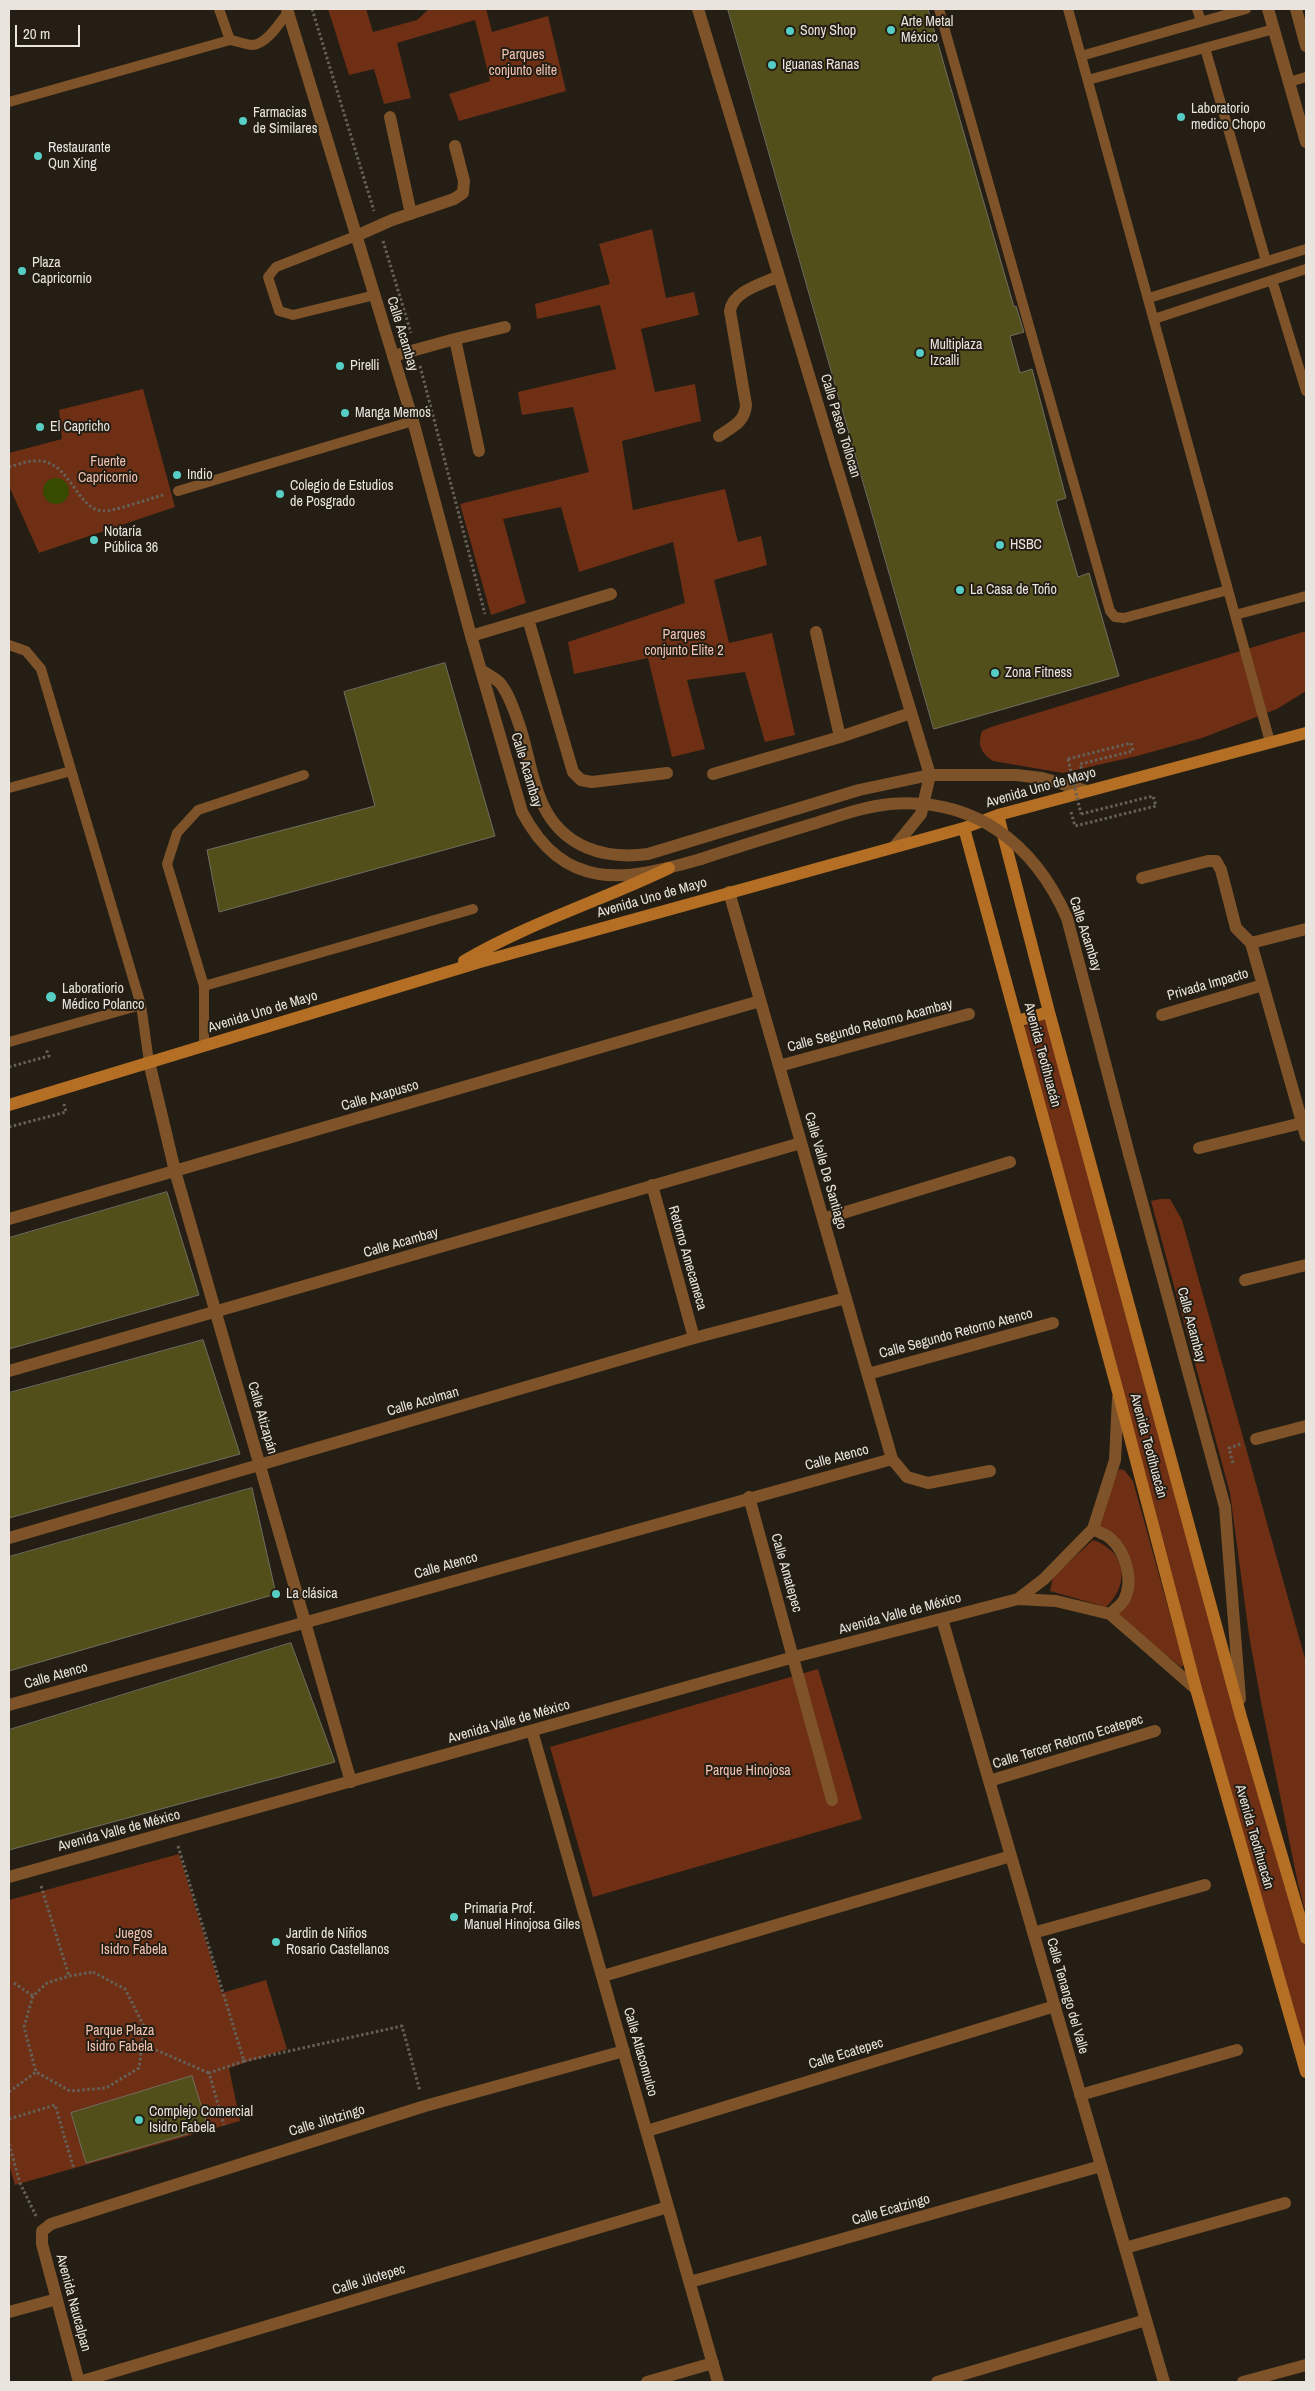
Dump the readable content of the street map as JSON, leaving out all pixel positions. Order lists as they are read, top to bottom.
{
  "streets": {
    "main road": ["Avenida Uno de Mayo", "Avenida Teotihuacán"],
    "street": [
      "Calle Acambay",
      "Calle Paseo Tollocan",
      "Privada Impacto",
      "Calle Segundo Retorno Acambay",
      "Calle Axapusco",
      "Calle Valle De Santiago",
      "Retorno Amecameca",
      "Calle Segundo Retorno Atenco",
      "Calle Acolman",
      "Calle Atizapán",
      "Calle Atenco",
      "Calle Amatepec",
      "Avenida Valle de México",
      "Calle Tercer Retorno Ecatepec",
      "Calle Tenango del Valle",
      "Calle Atlacomulco",
      "Calle Ecatepec",
      "Calle Jilotzingo",
      "Calle Ecatzingo",
      "Calle Jilotepec",
      "Avenida Naucalpan"
    ]
  },
  "crossings": [
    ["Calle Acambay", "Calle Paseo Tollocan"],
    ["Calle Acambay", "Avenida Uno de Mayo"],
    ["Calle Acambay", "Avenida Teotihuacán"],
    ["Calle Acambay", "Calle Valle De Santiago"],
    ["Calle Acambay", "Retorno Amecameca"],
    ["Calle Acambay", "Calle Atizapán"],
    ["Avenida Uno de Mayo", "Avenida Teotihuacán"],
    ["Avenida Uno de Mayo", "Calle Valle De Santiago"],
    ["Avenida Uno de Mayo", "Calle Atizapán"],
    ["Calle Segundo Retorno Acambay", "Calle Valle De Santiago"],
    ["Avenida Teotihuacán", "Avenida Valle de México"],
    ["Calle Axapusco", "Calle Valle De Santiago"],
    ["Calle Axapusco", "Calle Atizapán"],
    ["Calle Valle De Santiago", "Calle Segundo Retorno Atenco"],
    ["Calle Valle De Santiago", "Calle Acolman"],
    ["Calle Valle De Santiago", "Calle Atenco"],
    ["Retorno Amecameca", "Calle Acolman"],
    ["Calle Acolman", "Calle Atizapán"],
    ["Calle Atizapán", "Calle Atenco"],
    ["Calle Atizapán", "Avenida Valle de México"],
    ["Calle Atenco", "Calle Amatepec"],
    ["Calle Amatepec", "Avenida Valle de México"],
    ["Avenida Valle de México", "Calle Tenango del Valle"],
    ["Avenida Valle de México", "Calle Atlacomulco"],
    ["Calle Tercer Retorno Ecatepec", "Calle Tenango del Valle"],
    ["Calle Tenango del Valle", "Calle Ecatepec"],
    ["Calle Tenango del Valle", "Calle Ecatzingo"],
    ["Calle Atlacomulco", "Calle Ecatepec"],
    ["Calle Atlacomulco", "Calle Jilotzingo"],
    ["Calle Atlacomulco", "Calle Ecatzingo"],
    ["Calle Atlacomulco", "Calle Jilotepec"],
    ["Calle Jilotzingo", "Avenida Naucalpan"],
    ["Calle Jilotepec", "Avenida Naucalpan"]
  ],
  "parks": [
    "Parques conjunto elite",
    "Fuente Capricornio",
    "Parques conjunto Elite 2",
    "Parque Hinojosa",
    "Juegos Isidro Fabela",
    "Parque Plaza Isidro Fabela"
  ],
  "places": [
    "Arte Metal México",
    "Sony Shop",
    "Iguanas Ranas",
    "Laboratorio medico Chopo",
    "Farmacias de Similares",
    "Restaurante Qun Xing",
    "Plaza Capricornio",
    "Multiplaza Izcalli",
    "Pirelli",
    "Manga Memo´s",
    "El Capricho",
    "Indio",
    "Colegio de Estudios de Posgrado",
    "Notaría Pública 36",
    "HSBC",
    "La Casa de Toño",
    "Zona Fitness",
    "Laboratiorio Médico Polanco",
    "La clásica",
    "Primaria Prof. Manuel Hinojosa Giles",
    "Jardin de Niños Rosario Castellanos",
    "Complejo Comercial Isidro Fabela"
  ],
  "scale_bar": "20 m"
}
